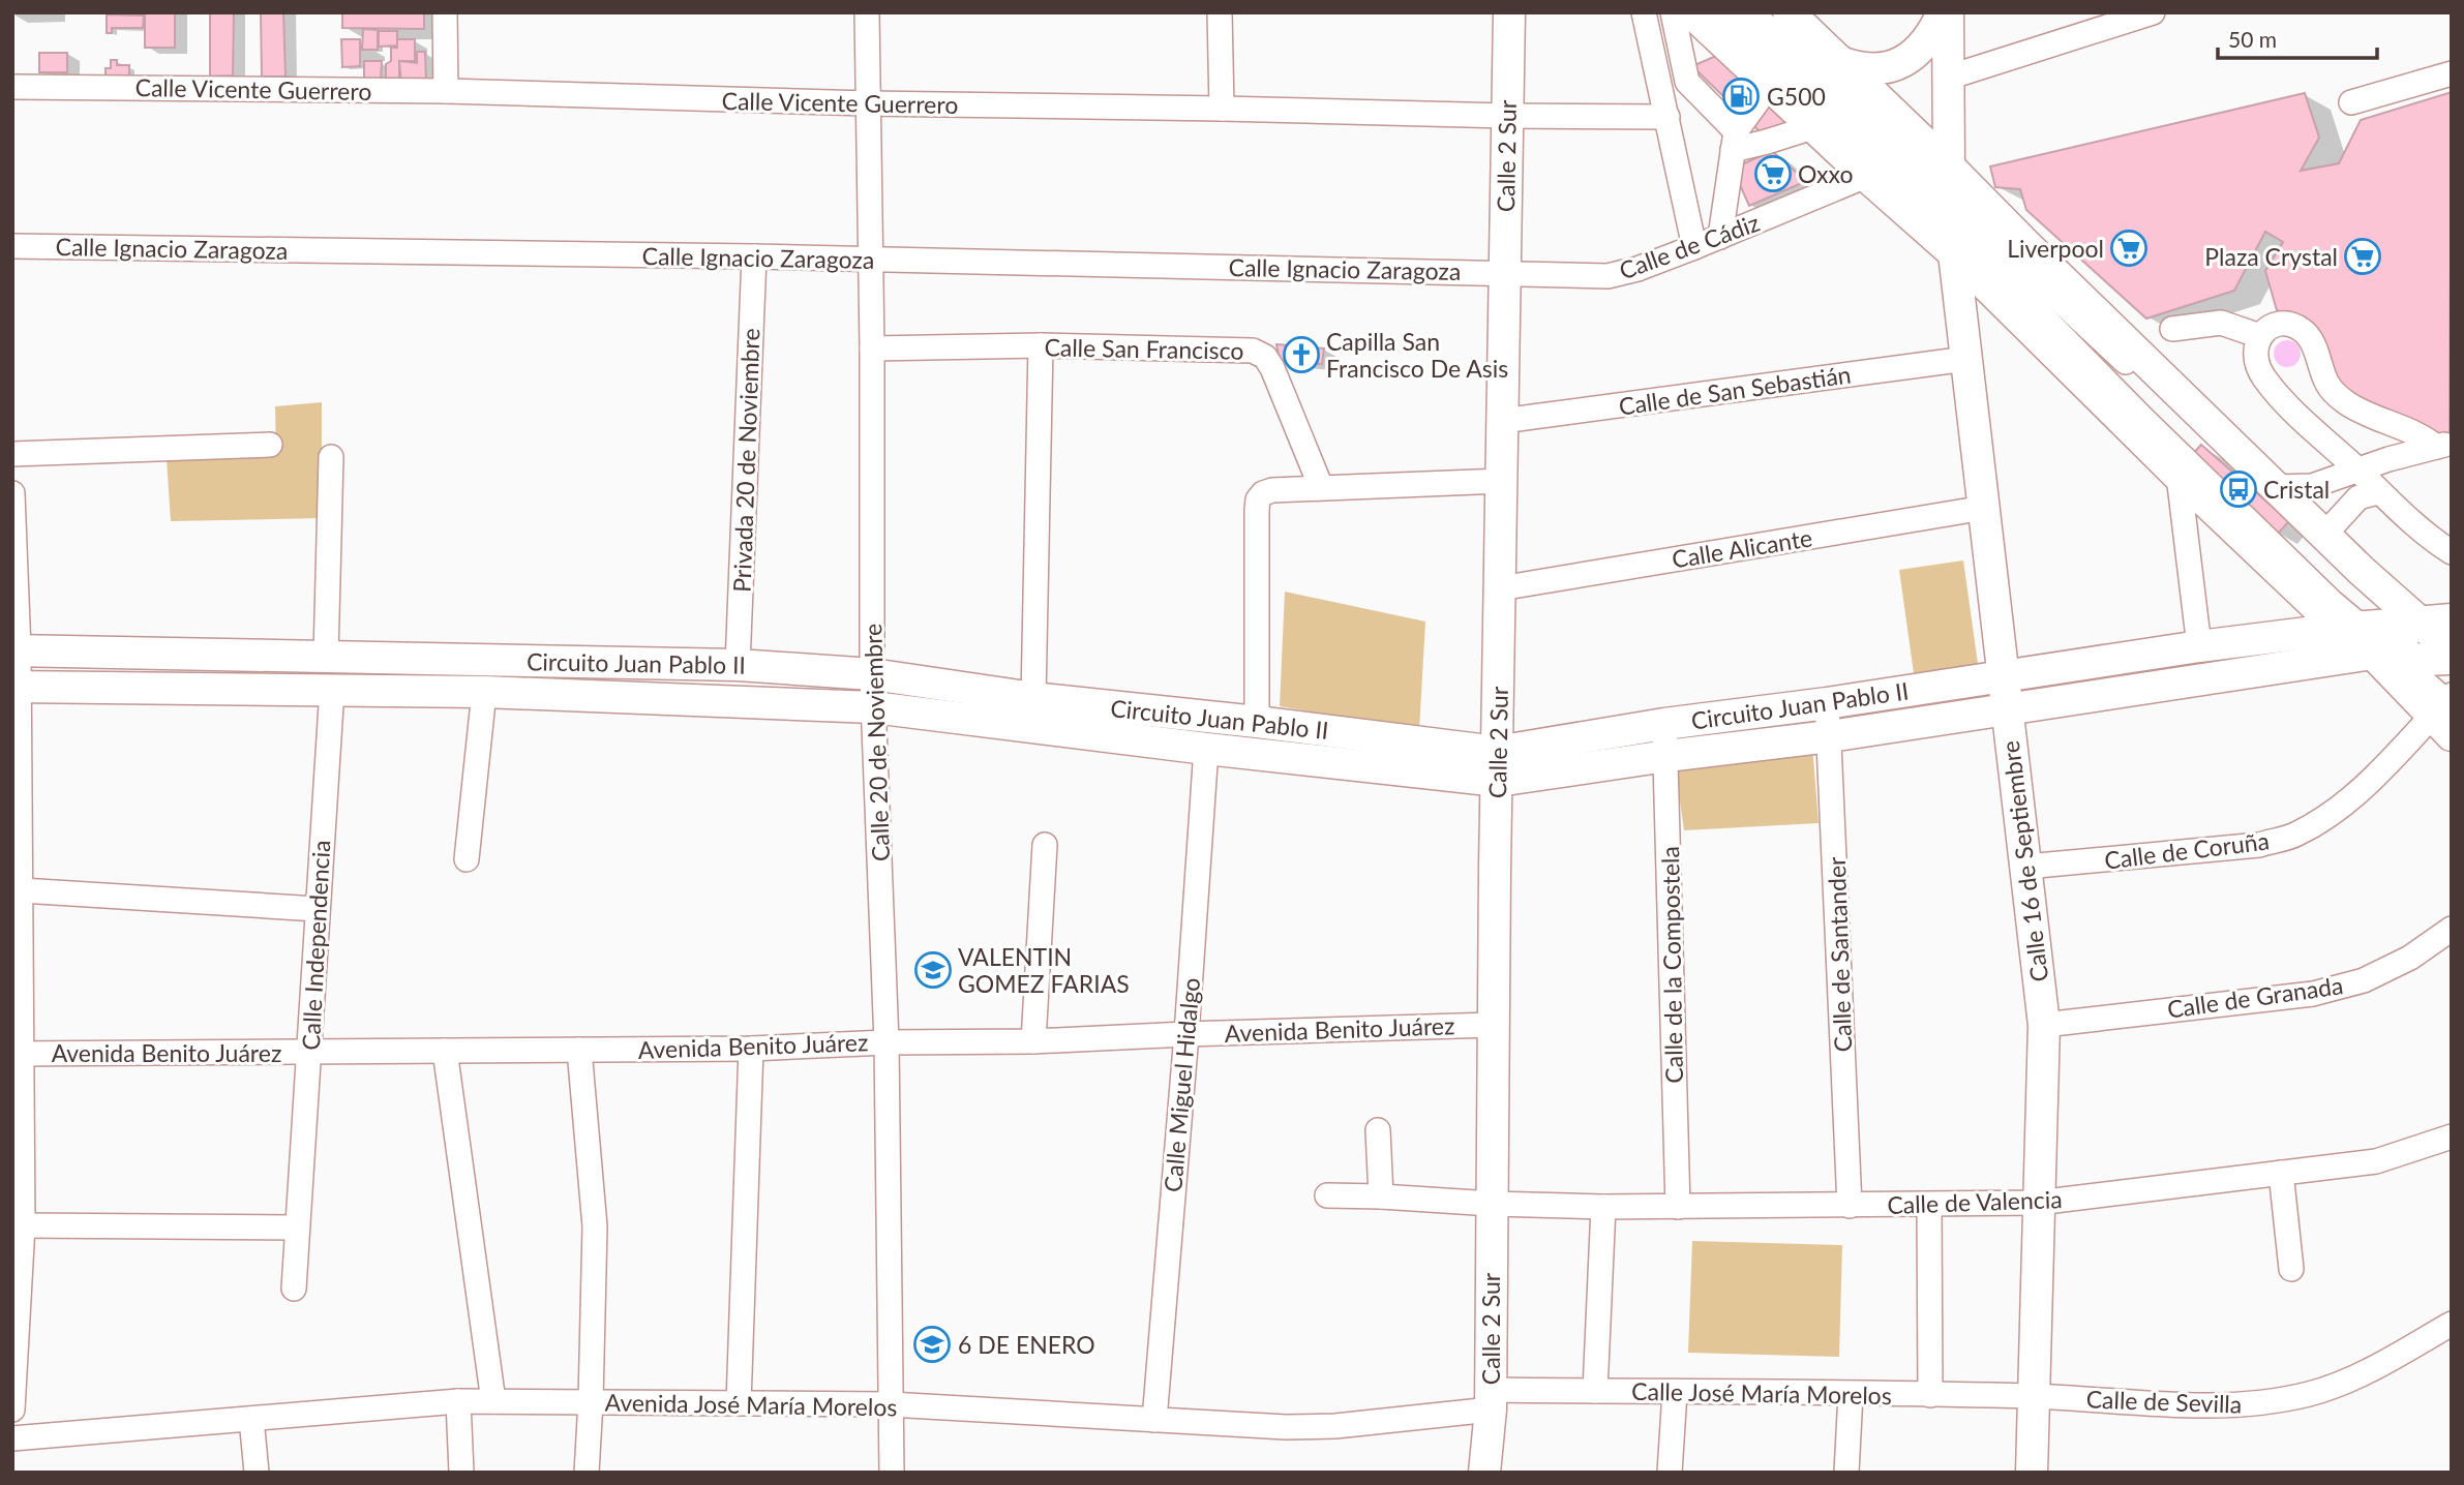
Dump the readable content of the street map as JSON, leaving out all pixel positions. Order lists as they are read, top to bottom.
{
  "streets": {
    "main road": ["Calle 2 Sur", "Circuito Juan Pablo II", "Calle 16 de Septiembre"],
    "street": [
      "Calle Vicente Guerrero",
      "Calle de Cádiz",
      "Calle Ignacio Zaragoza",
      "Calle San Francisco",
      "Calle de San Sebastián",
      "Privada 20 de Noviembre",
      "Calle Alicante",
      "Calle 20 de Noviembre",
      "Calle de Coruña",
      "Calle Independencia",
      "Calle de Santander",
      "Calle de la Compostela",
      "Calle de Granada",
      "Avenida Benito Juárez",
      "Calle Miguel Hidalgo",
      "Calle de Valencia",
      "Calle José María Morelos",
      "Calle de Sevilla",
      "Avenida José María Morelos"
    ]
  },
  "crossings": [
    ["Calle Vicente Guerrero", "Calle 2 Sur"],
    ["Calle Vicente Guerrero", "Calle 20 de Noviembre"],
    ["Calle 2 Sur", "Calle de Cádiz"],
    ["Calle 2 Sur", "Calle Ignacio Zaragoza"],
    ["Calle 2 Sur", "Calle de San Sebastián"],
    ["Calle 2 Sur", "Calle Alicante"],
    ["Calle 2 Sur", "Circuito Juan Pablo II"],
    ["Calle 2 Sur", "Avenida Benito Juárez"],
    ["Calle 2 Sur", "Calle de Valencia"],
    ["Calle 2 Sur", "Calle José María Morelos"],
    ["Calle 2 Sur", "Avenida José María Morelos"],
    ["Calle de Cádiz", "Calle Ignacio Zaragoza"],
    ["Calle Ignacio Zaragoza", "Privada 20 de Noviembre"],
    ["Calle Ignacio Zaragoza", "Calle 20 de Noviembre"],
    ["Calle San Francisco", "Calle 20 de Noviembre"],
    ["Calle de San Sebastián", "Calle 16 de Septiembre"],
    ["Privada 20 de Noviembre", "Circuito Juan Pablo II"],
    ["Calle Alicante", "Calle 16 de Septiembre"],
    ["Circuito Juan Pablo II", "Calle 20 de Noviembre"],
    ["Circuito Juan Pablo II", "Calle de Coruña"],
    ["Circuito Juan Pablo II", "Calle 16 de Septiembre"],
    ["Circuito Juan Pablo II", "Calle Independencia"],
    ["Circuito Juan Pablo II", "Calle de Santander"],
    ["Circuito Juan Pablo II", "Calle de la Compostela"],
    ["Circuito Juan Pablo II", "Calle Miguel Hidalgo"],
    ["Calle 20 de Noviembre", "Avenida Benito Juárez"],
    ["Calle 20 de Noviembre", "Avenida José María Morelos"],
    ["Calle de Coruña", "Calle 16 de Septiembre"],
    ["Calle 16 de Septiembre", "Calle de Granada"],
    ["Calle 16 de Septiembre", "Calle de Valencia"],
    ["Calle 16 de Septiembre", "Calle José María Morelos"],
    ["Calle 16 de Septiembre", "Calle de Sevilla"],
    ["Calle Independencia", "Avenida Benito Juárez"],
    ["Calle de Santander", "Calle de Valencia"],
    ["Calle de la Compostela", "Calle de Valencia"],
    ["Avenida Benito Juárez", "Calle Miguel Hidalgo"],
    ["Calle Miguel Hidalgo", "Avenida José María Morelos"],
    ["Calle José María Morelos", "Calle de Sevilla"],
    ["Calle José María Morelos", "Avenida José María Morelos"]
  ],
  "places": {
    "fuel station": ["G500"],
    "supermarket": ["Oxxo", "Liverpool", "Plaza Crystal"],
    "church": ["Capilla San Francisco De Asis"],
    "bus stop": ["Cristal"],
    "school or university": ["VALENTIN GOMEZ FARIAS", "6 DE ENERO"]
  },
  "scale_bar": "50 m"
}
